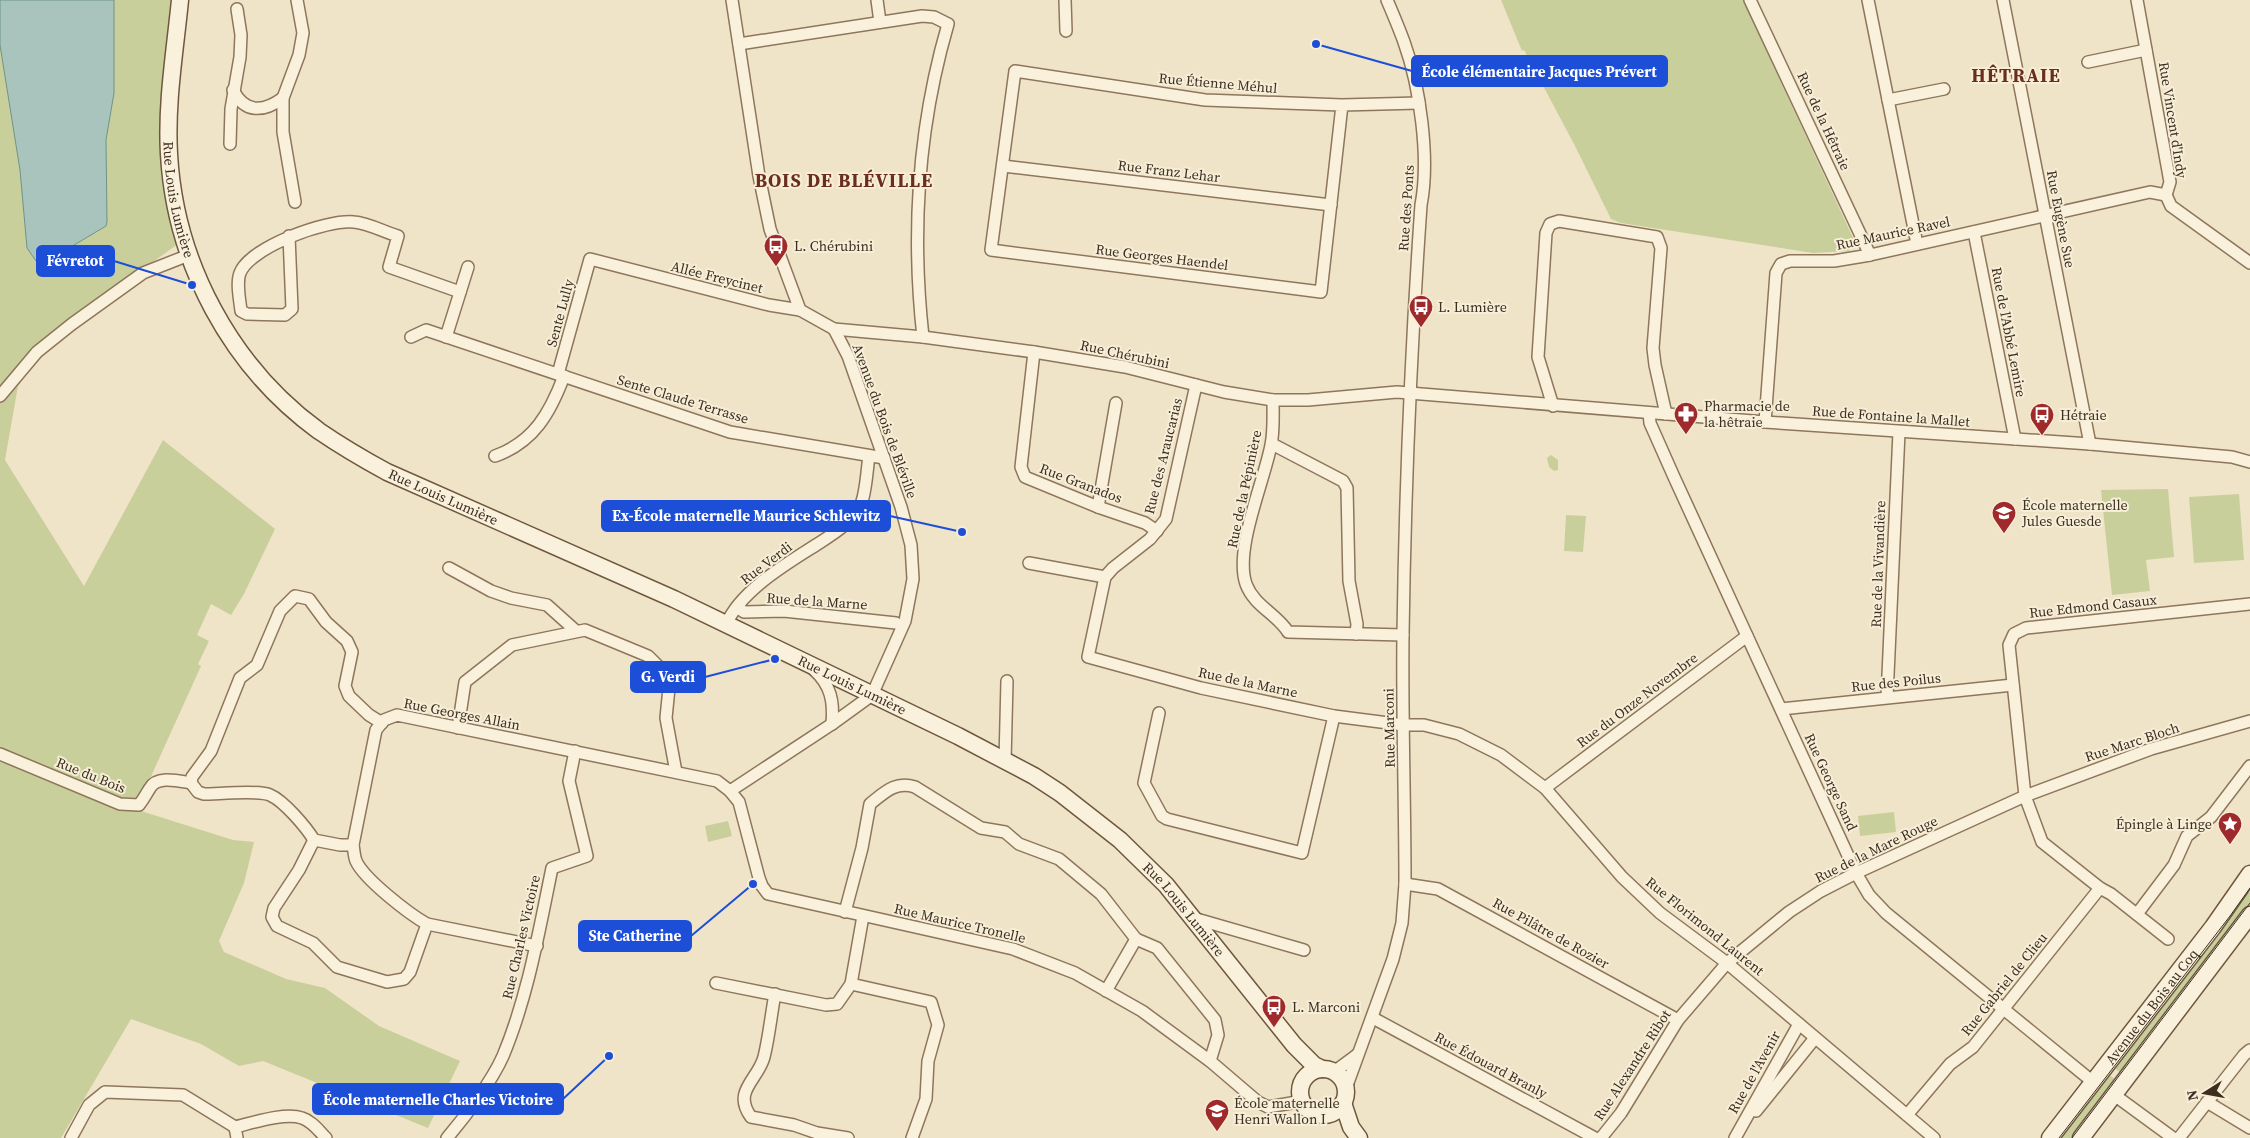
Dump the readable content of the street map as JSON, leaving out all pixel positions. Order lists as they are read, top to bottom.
{
  "streets": {
    "main road": ["Rue Louis Lumière", "Avenue du Bois au Coq"],
    "street": [
      "Rue Étienne Méhul",
      "Rue Vincent d'Indy",
      "Rue de la Hêtraie",
      "Rue Franz Lehar",
      "Rue des Ponts",
      "Rue Eugène Sue",
      "Rue Maurice Ravel",
      "Rue Georges Haendel",
      "Allée Freycinet",
      "Sente Lully",
      "Rue de l'Abbé Lemire",
      "Rue Chérubini",
      "Sente Claude Terrasse",
      "Rue de Fontaine la Mallet",
      "Avenue du Bois de Bléville",
      "Rue des Araucarias",
      "Rue Granados",
      "Rue de la Pépinière",
      "Rue Verdi",
      "Rue de la Vivandière",
      "Rue de la Marne",
      "Rue Edmond Casaux",
      "Rue des Poilus",
      "Rue du Onze Novembre",
      "Rue Georges Allain",
      "Rue Marconi",
      "Rue Marc Bloch",
      "Rue du Bois",
      "Rue George Sand",
      "Rue de la Mare Rouge",
      "Rue Maurice Tronelle",
      "Rue Florimond Laurent",
      "Rue Pilâtre de Rozier",
      "Rue Charles Victoire",
      "Rue Gabriel de Clieu",
      "Rue Édouard Branly",
      "Rue Alexandre Ribot",
      "Rue de l'Avenir"
    ]
  },
  "crossings": [
    ["Rue Étienne Méhul", "Rue des Ponts"],
    ["Rue Étienne Méhul", "Rue Georges Haendel"],
    ["Rue Vincent d'Indy", "Rue Maurice Ravel"],
    ["Rue de la Hêtraie", "Rue Maurice Ravel"],
    ["Rue Franz Lehar", "Rue Georges Haendel"],
    ["Rue Louis Lumière", "Avenue du Bois de Bléville"],
    ["Rue Louis Lumière", "Rue Verdi"],
    ["Rue Louis Lumière", "Rue Marconi"],
    ["Rue Louis Lumière", "Rue Maurice Tronelle"],
    ["Rue des Ponts", "Rue Chérubini"],
    ["Rue des Ponts", "Rue de Fontaine la Mallet"],
    ["Rue des Ponts", "Rue Marconi"],
    ["Rue Eugène Sue", "Rue Maurice Ravel"],
    ["Rue Eugène Sue", "Rue de Fontaine la Mallet"],
    ["Rue Maurice Ravel", "Rue de l'Abbé Lemire"],
    ["Rue Maurice Ravel", "Rue de Fontaine la Mallet"],
    ["Allée Freycinet", "Sente Lully"],
    ["Allée Freycinet", "Rue Chérubini"],
    ["Allée Freycinet", "Avenue du Bois de Bléville"],
    ["Sente Lully", "Sente Claude Terrasse"],
    ["Rue de l'Abbé Lemire", "Rue de Fontaine la Mallet"],
    ["Rue Chérubini", "Rue de Fontaine la Mallet"],
    ["Rue Chérubini", "Avenue du Bois de Bléville"],
    ["Rue Chérubini", "Rue des Araucarias"],
    ["Rue Chérubini", "Rue Granados"],
    ["Rue Chérubini", "Rue de la Pépinière"],
    ["Rue Chérubini", "Rue Marconi"],
    ["Sente Claude Terrasse", "Avenue du Bois de Bléville"],
    ["Sente Claude Terrasse", "Rue Verdi"],
    ["Rue de Fontaine la Mallet", "Rue de la Vivandière"],
    ["Rue de Fontaine la Mallet", "Rue Marconi"],
    ["Rue de Fontaine la Mallet", "Rue George Sand"],
    ["Rue des Araucarias", "Rue Granados"],
    ["Rue des Araucarias", "Rue de la Marne"],
    ["Rue de la Pépinière", "Rue Marconi"],
    ["Rue Verdi", "Rue de la Marne"],
    ["Rue de la Vivandière", "Rue des Poilus"],
    ["Rue de la Marne", "Rue Marconi"],
    ["Rue de la Marne", "Rue Florimond Laurent"],
    ["Rue Edmond Casaux", "Rue des Poilus"],
    ["Rue Edmond Casaux", "Rue Marc Bloch"],
    ["Rue Edmond Casaux", "Rue de la Mare Rouge"],
    ["Rue des Poilus", "Rue George Sand"],
    ["Rue du Onze Novembre", "Rue George Sand"],
    ["Rue du Onze Novembre", "Rue Florimond Laurent"],
    ["Rue Georges Allain", "Rue Maurice Tronelle"],
    ["Rue Georges Allain", "Rue Charles Victoire"],
    ["Rue Marconi", "Rue Maurice Tronelle"],
    ["Rue Marconi", "Rue Florimond Laurent"],
    ["Rue Marconi", "Rue Pilâtre de Rozier"],
    ["Rue Marconi", "Rue Édouard Branly"],
    ["Rue Marc Bloch", "Rue de la Mare Rouge"],
    ["Rue George Sand", "Rue de la Mare Rouge"],
    ["Rue George Sand", "Rue Gabriel de Clieu"],
    ["Rue George Sand", "Avenue du Bois au Coq"],
    ["Rue de la Mare Rouge", "Rue Florimond Laurent"],
    ["Rue de la Mare Rouge", "Rue Alexandre Ribot"],
    ["Rue Florimond Laurent", "Rue Gabriel de Clieu"],
    ["Rue Florimond Laurent", "Rue Alexandre Ribot"],
    ["Rue Florimond Laurent", "Rue de l'Avenir"],
    ["Rue Pilâtre de Rozier", "Rue Alexandre Ribot"]
  ],
  "districts": ["HÊTRAIE", "BOIS DE BLÉVILLE"],
  "places": {
    "other": [
      "École élémentaire Jacques Prévert",
      "Févretot",
      "Ex-École maternelle Maurice Schlewitz",
      "G. Verdi",
      "Ste Catherine",
      "École maternelle Charles Victoire"
    ],
    "bus stop": [
      "L. Chérubini",
      "L. Lumière",
      "Hétraie",
      "L. Marconi"
    ],
    "pharmacy": ["Pharmacie de la hêtraie"],
    "school or university": ["École maternelle Jules Guesde", "École maternelle Henri Wallon I"],
    "place": ["Épingle à Linge"]
  },
  "north": "left"
}
